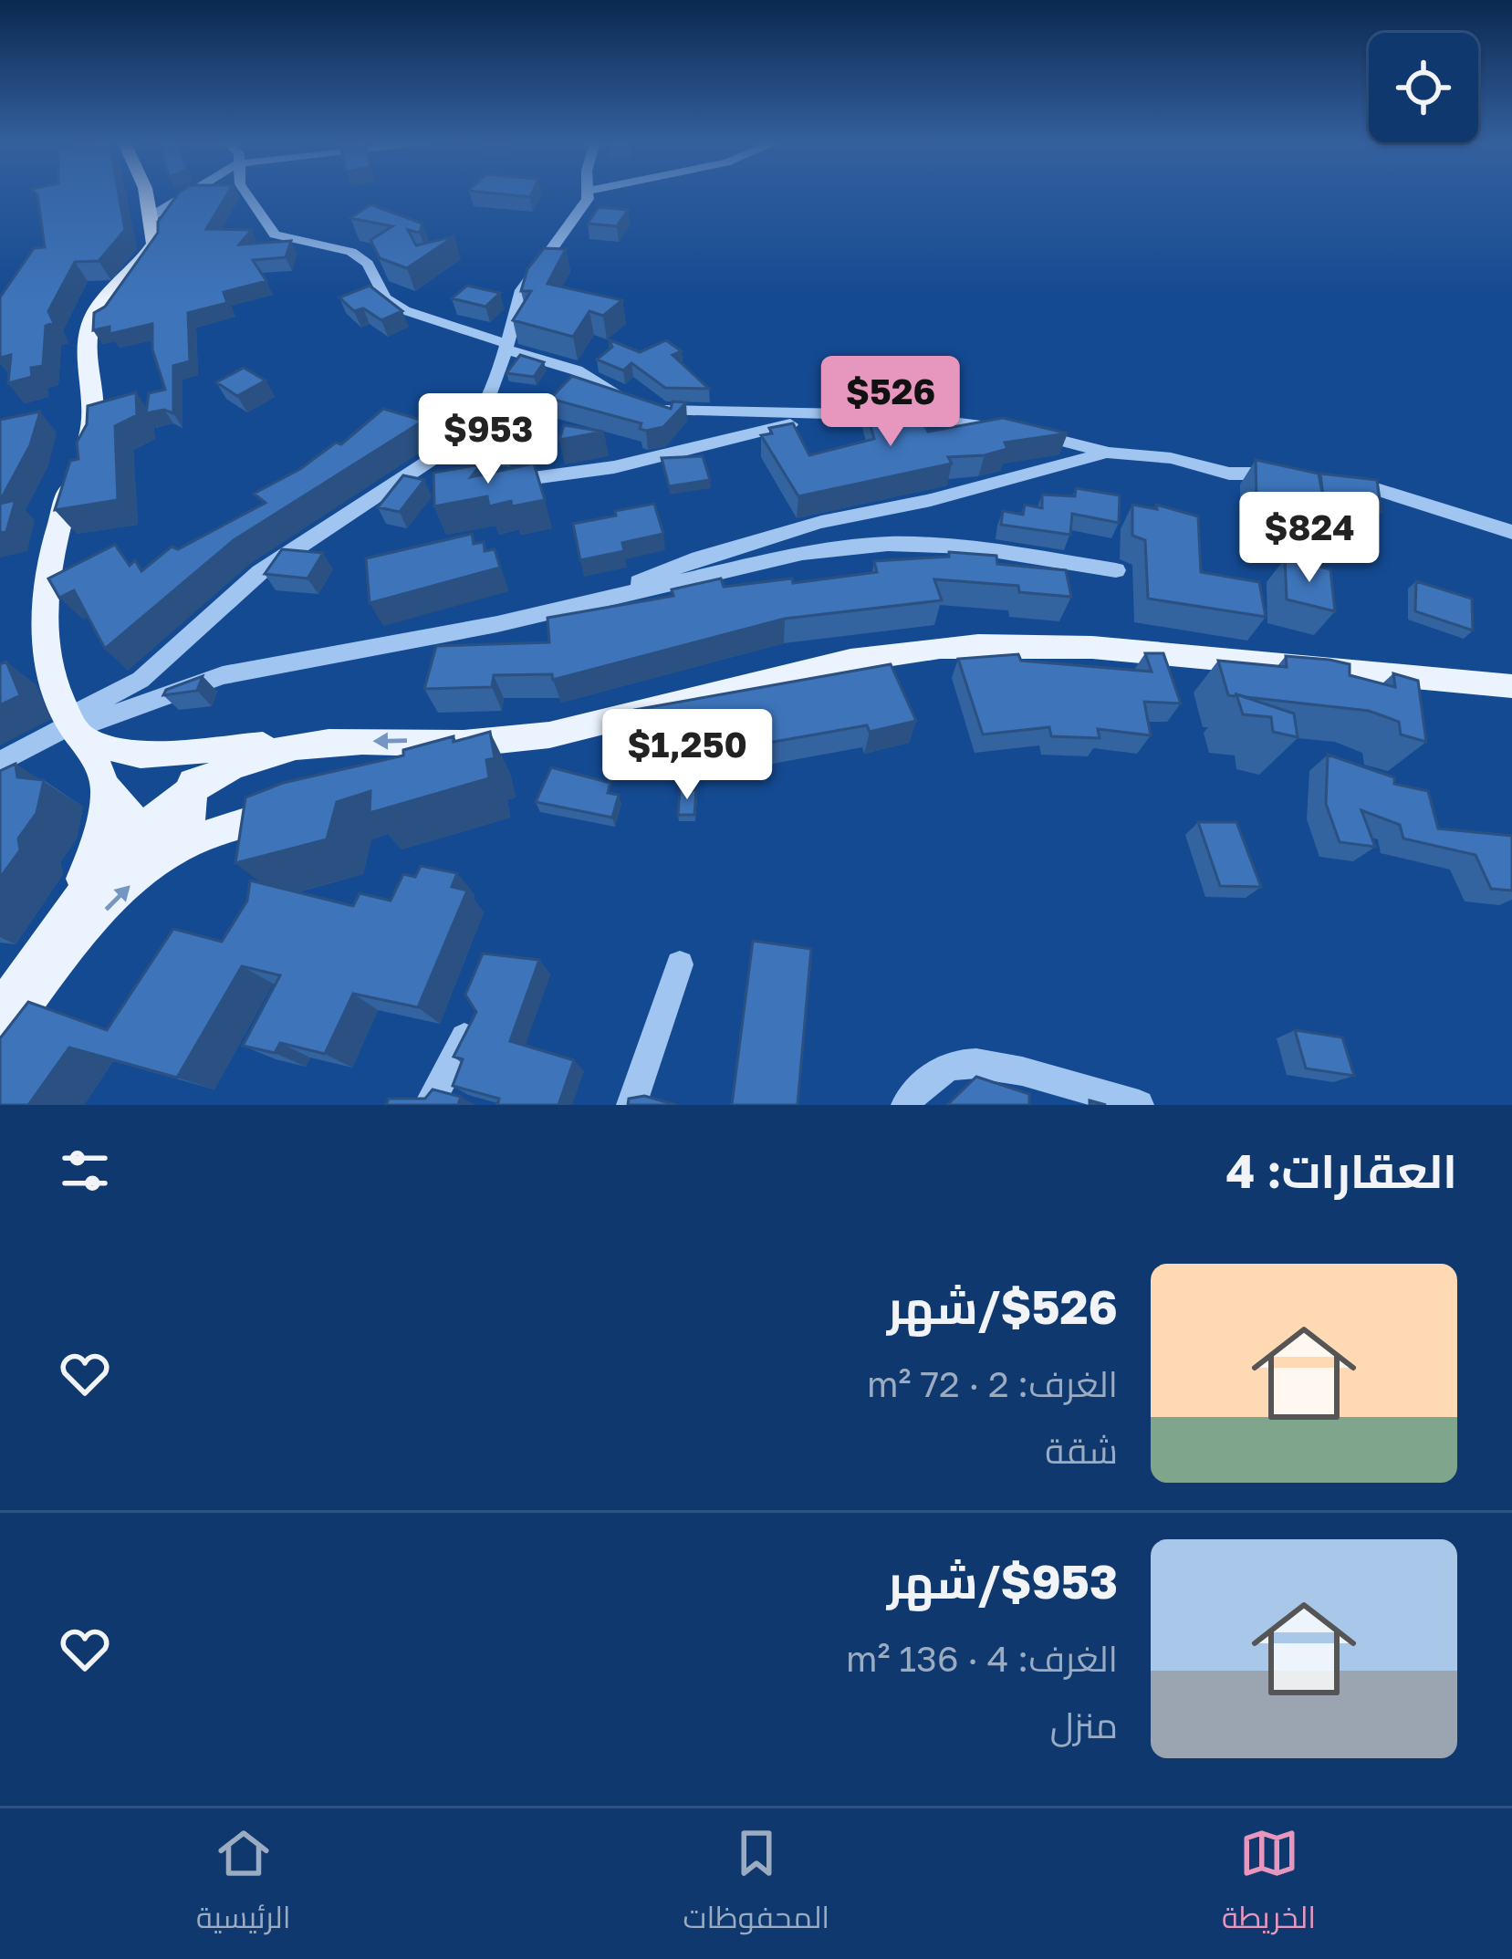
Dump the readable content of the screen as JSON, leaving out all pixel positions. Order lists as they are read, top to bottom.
{
  "page": {
    "price": [
      "$526",
      "$953",
      "$824",
      "$1,250"
    ],
    "heading": "العقارات: 4",
    "list": [
      {
        "name": "$526/شهر",
        "note": "الغرف: 2 · 72 m² · شقة"
      },
      {
        "name": "$953/شهر",
        "note": "الغرف: 4 · 136 m² · منزل"
      }
    ],
    "tabs": ["الخريطة", "المحفوظات", "الرئيسية"]
  }
}
